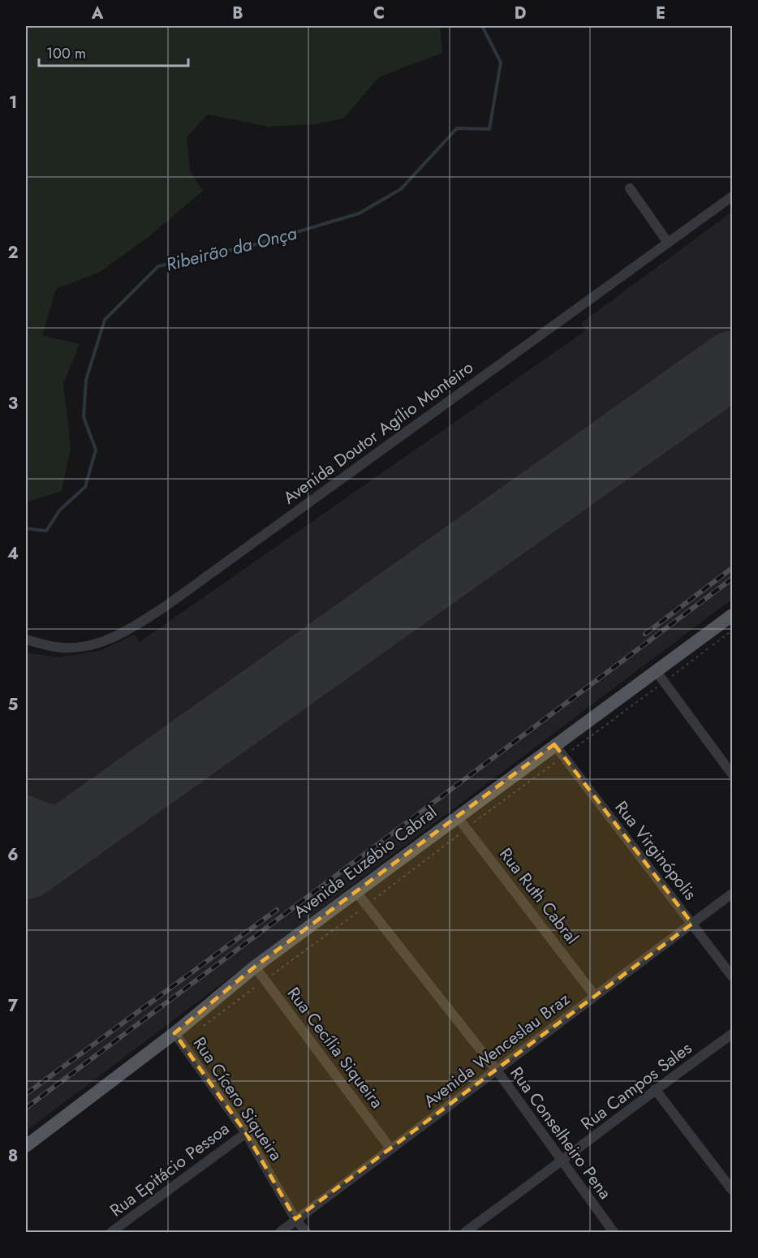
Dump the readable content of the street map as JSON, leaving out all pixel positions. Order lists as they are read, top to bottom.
{
  "streets": {
    "main road": ["Avenida Euzébio Cabral"],
    "street": [
      "Avenida Doutor Agílio Monteiro",
      "Rua Virginópolis",
      "Rua Ruth Cabral",
      "Rua Cecília Siqueira",
      "Avenida Wenceslau Braz",
      "Rua Campos Sales",
      "Rua Cícero Siqueira",
      "Rua Conselheiro Pena",
      "Rua Epitácio Pessoa"
    ]
  },
  "crossings": [
    ["Rua Virginópolis", "Avenida Euzébio Cabral"],
    ["Rua Virginópolis", "Avenida Wenceslau Braz"],
    ["Avenida Euzébio Cabral", "Rua Ruth Cabral"],
    ["Avenida Euzébio Cabral", "Rua Cecília Siqueira"],
    ["Avenida Euzébio Cabral", "Rua Cícero Siqueira"],
    ["Avenida Euzébio Cabral", "Rua Conselheiro Pena"],
    ["Rua Ruth Cabral", "Avenida Wenceslau Braz"],
    ["Rua Cecília Siqueira", "Avenida Wenceslau Braz"],
    ["Avenida Wenceslau Braz", "Rua Cícero Siqueira"],
    ["Avenida Wenceslau Braz", "Rua Conselheiro Pena"],
    ["Rua Campos Sales", "Rua Conselheiro Pena"],
    ["Rua Cícero Siqueira", "Rua Epitácio Pessoa"]
  ],
  "water": ["Ribeirão da Onça"],
  "scale_bar": "100 m",
  "grid": {
    "columns": [
      "A",
      "B",
      "C",
      "D",
      "E"
    ],
    "rows": [
      "1",
      "2",
      "3",
      "4",
      "5",
      "6",
      "7",
      "8"
    ]
  }
}
